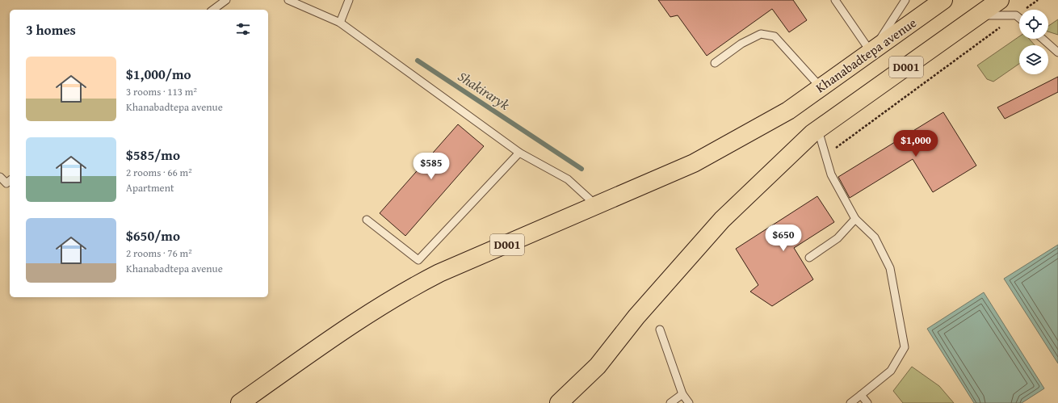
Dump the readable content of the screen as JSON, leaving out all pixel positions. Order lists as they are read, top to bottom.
{
  "streets": {
    "highway": ["Khanabadtepa avenue", "D001"]
  },
  "crossings": [
    ["Khanabadtepa avenue", "D001"]
  ],
  "water": ["Shakiraryk"],
  "page": {
    "heading": "3 homes",
    "list": [
      {
        "name": "$1,000/mo",
        "note": "3 rooms · 113 m² · Khanabadtepa avenue"
      },
      {
        "name": "$585/mo",
        "note": "2 rooms · 66 m² · Apartment"
      },
      {
        "name": "$650/mo",
        "note": "2 rooms · 76 m² · Khanabadtepa avenue"
      }
    ],
    "price": ["$1,000", "$585", "$650"]
  }
}
